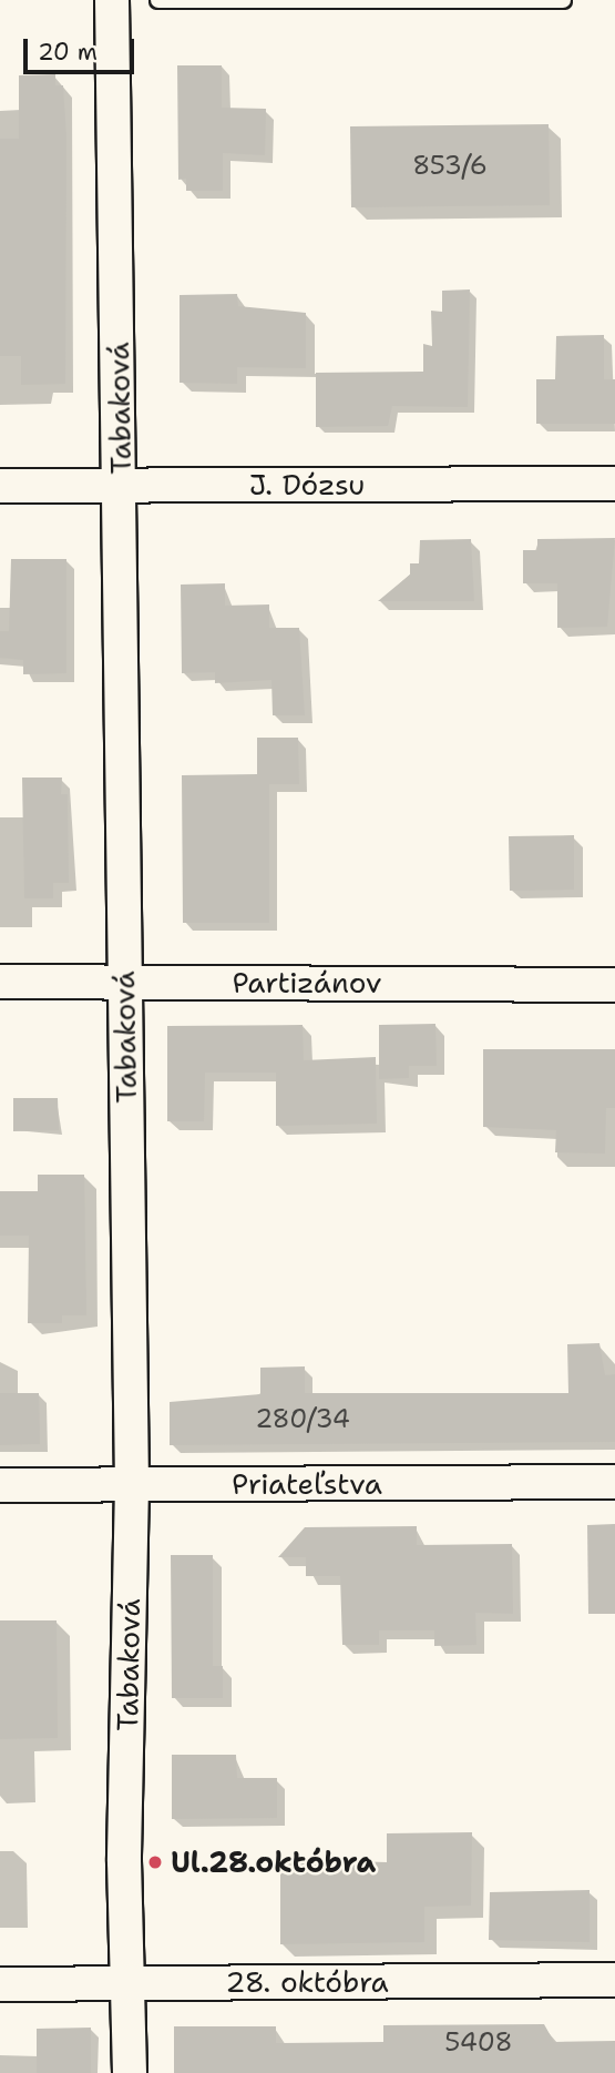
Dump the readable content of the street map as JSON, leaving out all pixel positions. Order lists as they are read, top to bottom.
{
  "streets": {
    "street": [
      "Tabaková",
      "J. Dózsu",
      "Partizánov",
      "Priateľstva",
      "28. októbra"
    ]
  },
  "crossings": [
    ["Tabaková", "J. Dózsu"],
    ["Tabaková", "Partizánov"],
    ["Tabaková", "Priateľstva"],
    ["Tabaková", "28. októbra"]
  ],
  "places": ["Ul.28.októbra"],
  "house_numbers": ["853/6", "280/34", "5408"],
  "scale_bar": "20 m"
}
